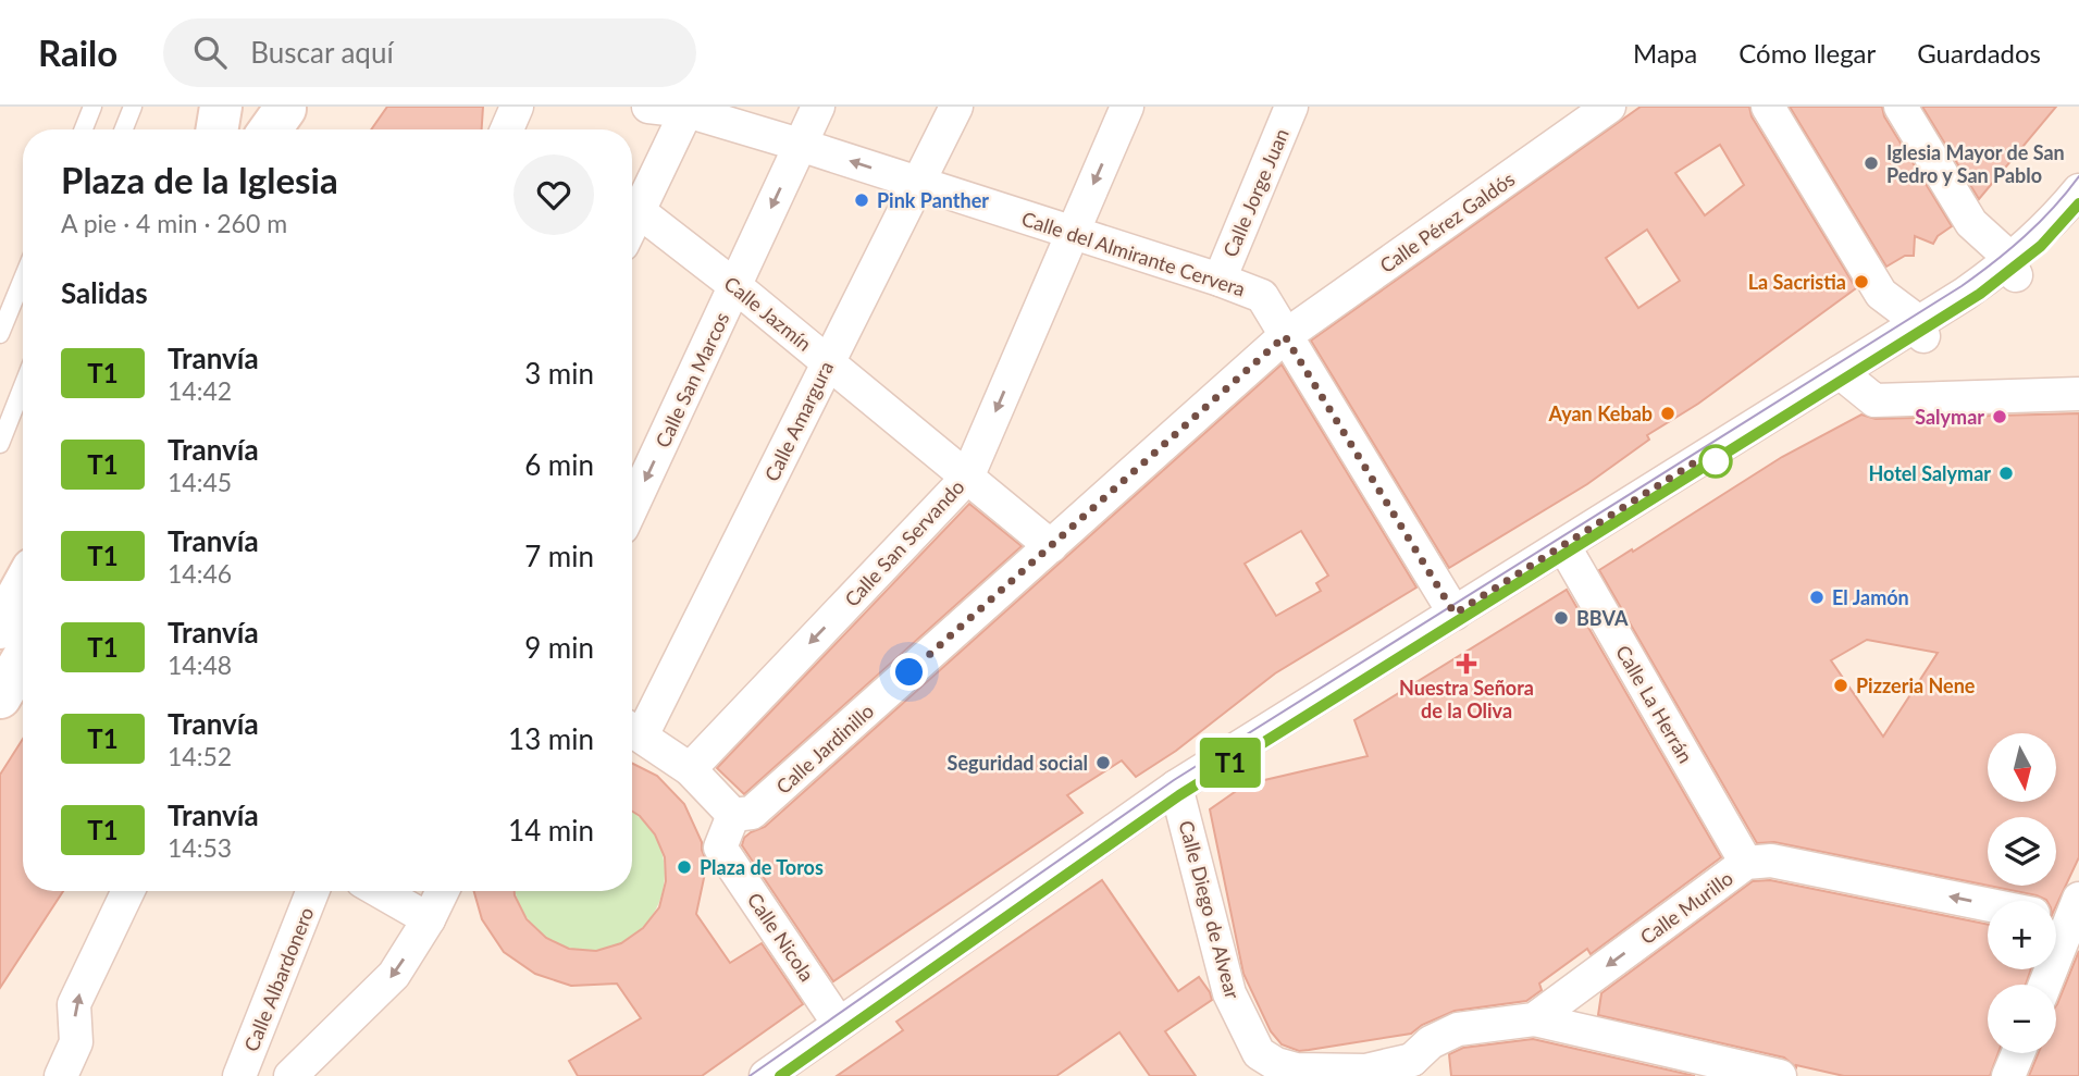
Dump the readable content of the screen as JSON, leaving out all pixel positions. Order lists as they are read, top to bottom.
{
  "streets": {
    "street": [
      "Calle Jorge Juan",
      "Calle Pérez Galdós",
      "Calle del Almirante Cervera",
      "Calle Jazmín",
      "Calle San Marcos",
      "Calle Amargura",
      "Calle San Servando",
      "Calle La Herrán",
      "Calle Jardinillo",
      "Calle Murillo",
      "Calle Diego de Alvear",
      "Calle Nicola",
      "Calle Albardonero"
    ]
  },
  "crossings": [
    ["Calle Jorge Juan", "Calle del Almirante Cervera"],
    ["Calle Pérez Galdós", "Calle del Almirante Cervera"],
    ["Calle Pérez Galdós", "Calle Jardinillo"],
    ["Calle del Almirante Cervera", "Calle San Marcos"],
    ["Calle del Almirante Cervera", "Calle Amargura"],
    ["Calle del Almirante Cervera", "Calle San Servando"],
    ["Calle del Almirante Cervera", "Calle Jardinillo"],
    ["Calle Jazmín", "Calle San Marcos"],
    ["Calle Jazmín", "Calle Amargura"],
    ["Calle Jazmín", "Calle San Servando"],
    ["Calle Jazmín", "Calle Jardinillo"],
    ["Calle La Herrán", "Calle Murillo"],
    ["Calle Jardinillo", "Calle Nicola"],
    ["Calle Murillo", "Calle Diego de Alvear"]
  ],
  "one_way": ["Calle San Servando", "Calle Murillo"],
  "places": {
    "other": [
      "Iglesia Mayor de San Pedro y San Pablo",
      "Pink Panther",
      "La Sacristia",
      "Ayan Kebab",
      "Salymar",
      "Hotel Salymar",
      "El Jamón",
      "BBVA",
      "Pizzeria Nene",
      "Seguridad social",
      "Plaza de Toros"
    ],
    "health": ["Nuestra Señora de la Oliva"]
  },
  "lines": ["tram line T1"],
  "north": "bottom",
  "page": {
    "header": "Railo",
    "search": "Buscar aquí",
    "nav": ["Mapa", "Cómo llegar", "Guardados"],
    "on_map": "T1",
    "heading": [
      ["Plaza de la Iglesia", "A pie · 4 min · 260 m"],
      "Salidas"
    ],
    "list": [
      {
        "mark": "T1",
        "name": "Tranvía",
        "note": "14:42",
        "value": "3 min"
      },
      {
        "mark": "T1",
        "name": "Tranvía",
        "note": "14:45",
        "value": "6 min"
      },
      {
        "mark": "T1",
        "name": "Tranvía",
        "note": "14:46",
        "value": "7 min"
      },
      {
        "mark": "T1",
        "name": "Tranvía",
        "note": "14:48",
        "value": "9 min"
      },
      {
        "mark": "T1",
        "name": "Tranvía",
        "note": "14:52",
        "value": "13 min"
      },
      {
        "mark": "T1",
        "name": "Tranvía",
        "note": "14:53",
        "value": "14 min"
      }
    ],
    "map_buttons": ["+", "−"]
  }
}
